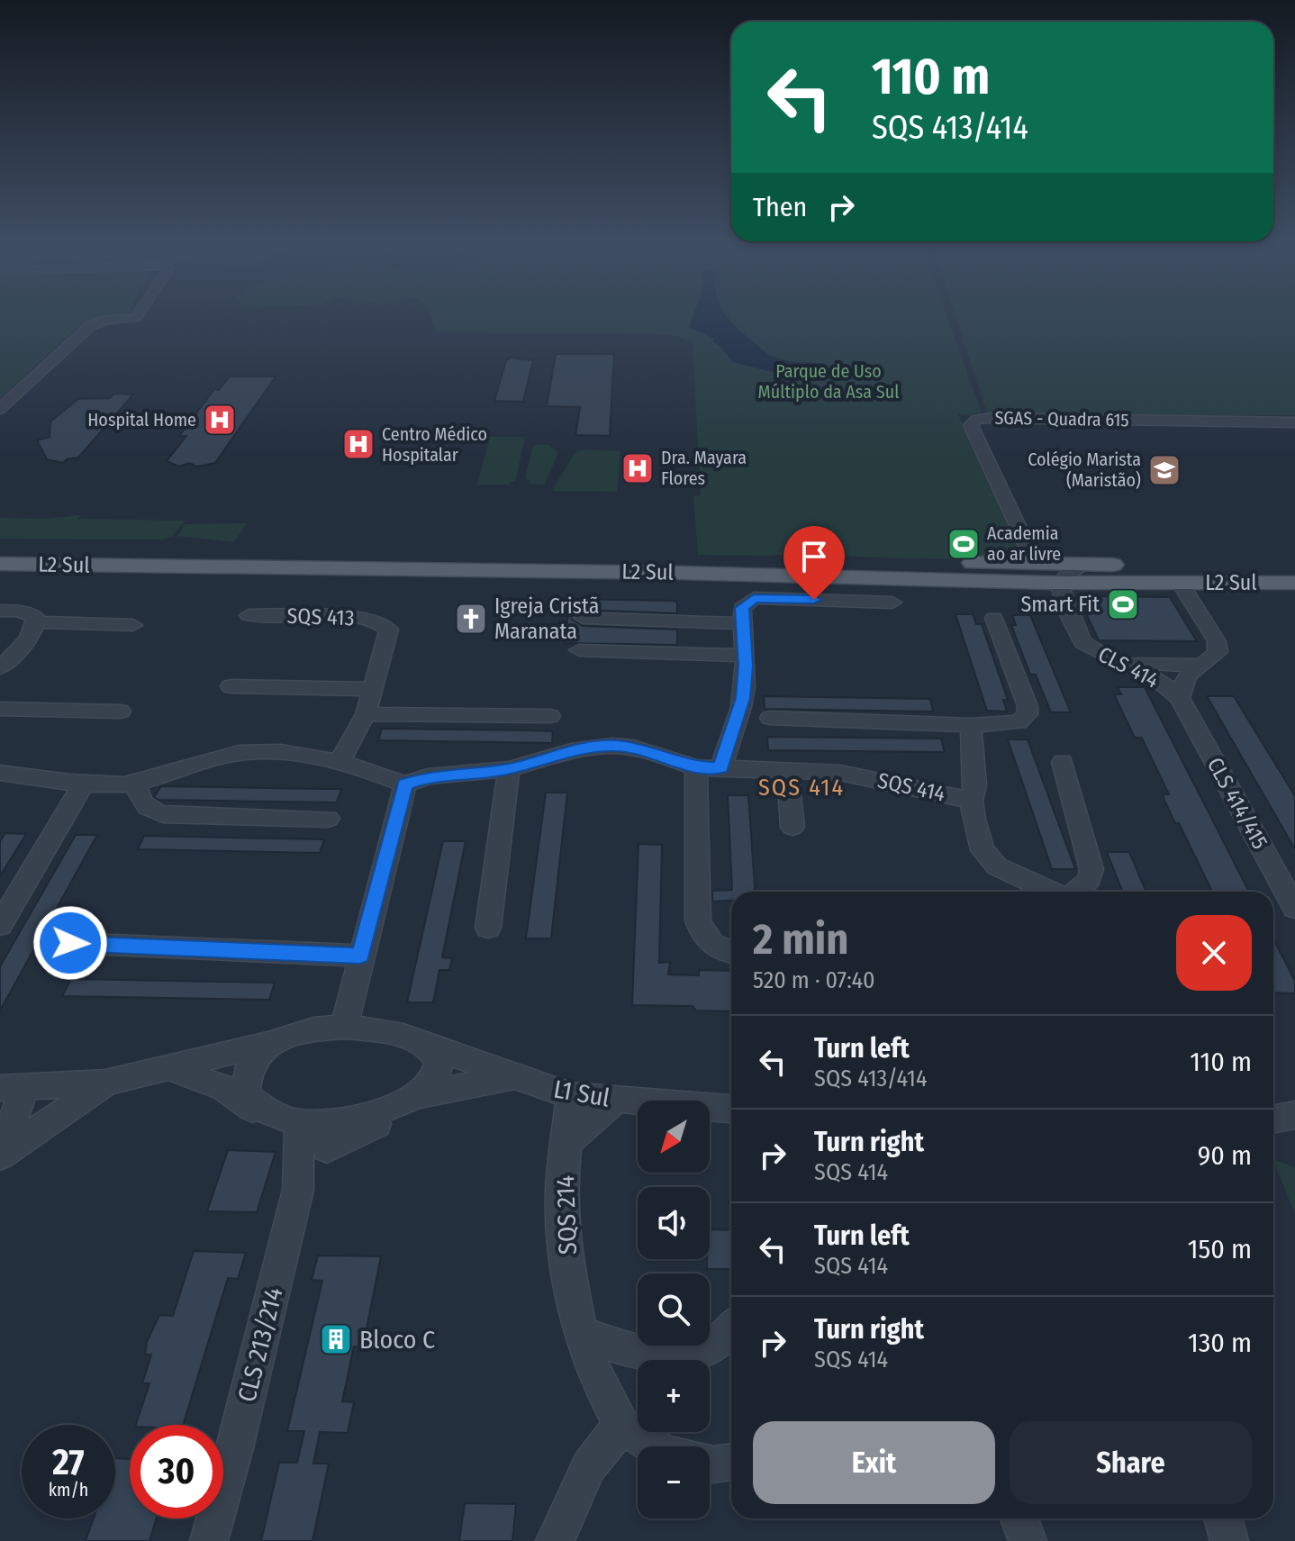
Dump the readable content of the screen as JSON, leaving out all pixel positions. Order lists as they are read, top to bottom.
{
  "streets": {
    "main road": ["L2 Sul"],
    "street": [
      "SGAS - Quadra 615",
      "SQS 413",
      "CLS 414",
      "SQS 414",
      "CLS 414/415",
      "L1 Sul",
      "SQS 214",
      "CLS 213/214"
    ]
  },
  "crossings": [
    ["SGAS - Quadra 615", "L2 Sul"],
    ["L2 Sul", "CLS 414"],
    ["CLS 414", "CLS 414/415"],
    ["L1 Sul", "SQS 214"]
  ],
  "districts": ["SQS 414"],
  "parks": ["Parque de Uso Múltiplo da Asa Sul"],
  "places": {
    "hospital": ["Hospital Home", "Centro Médico Hospitalar", "Dra. Mayara Flores"],
    "school or university": ["Colégio Marista (Maristão)"],
    "sports": ["Academia ao ar livre", "Smart Fit"],
    "church": ["Igreja Cristã Maranata"],
    "building": ["Bloco C"]
  },
  "north": "bottom left",
  "page": {
    "turn": ["110 m", "SQS 413/414"],
    "then": "Then",
    "heading": ["2 min", "520 m · 07:40"],
    "list": [
      {
        "name": "Turn left",
        "note": "SQS 413/414",
        "value": "110 m"
      },
      {
        "name": "Turn right",
        "note": "SQS 414",
        "value": "90 m"
      },
      {
        "name": "Turn left",
        "note": "SQS 414",
        "value": "150 m"
      },
      {
        "name": "Turn right",
        "note": "SQS 414",
        "value": "130 m"
      }
    ],
    "map_buttons": ["+", "−"],
    "buttons": ["Exit", "Share"],
    "speed": "27 km/h",
    "limit": "30"
  }
}
